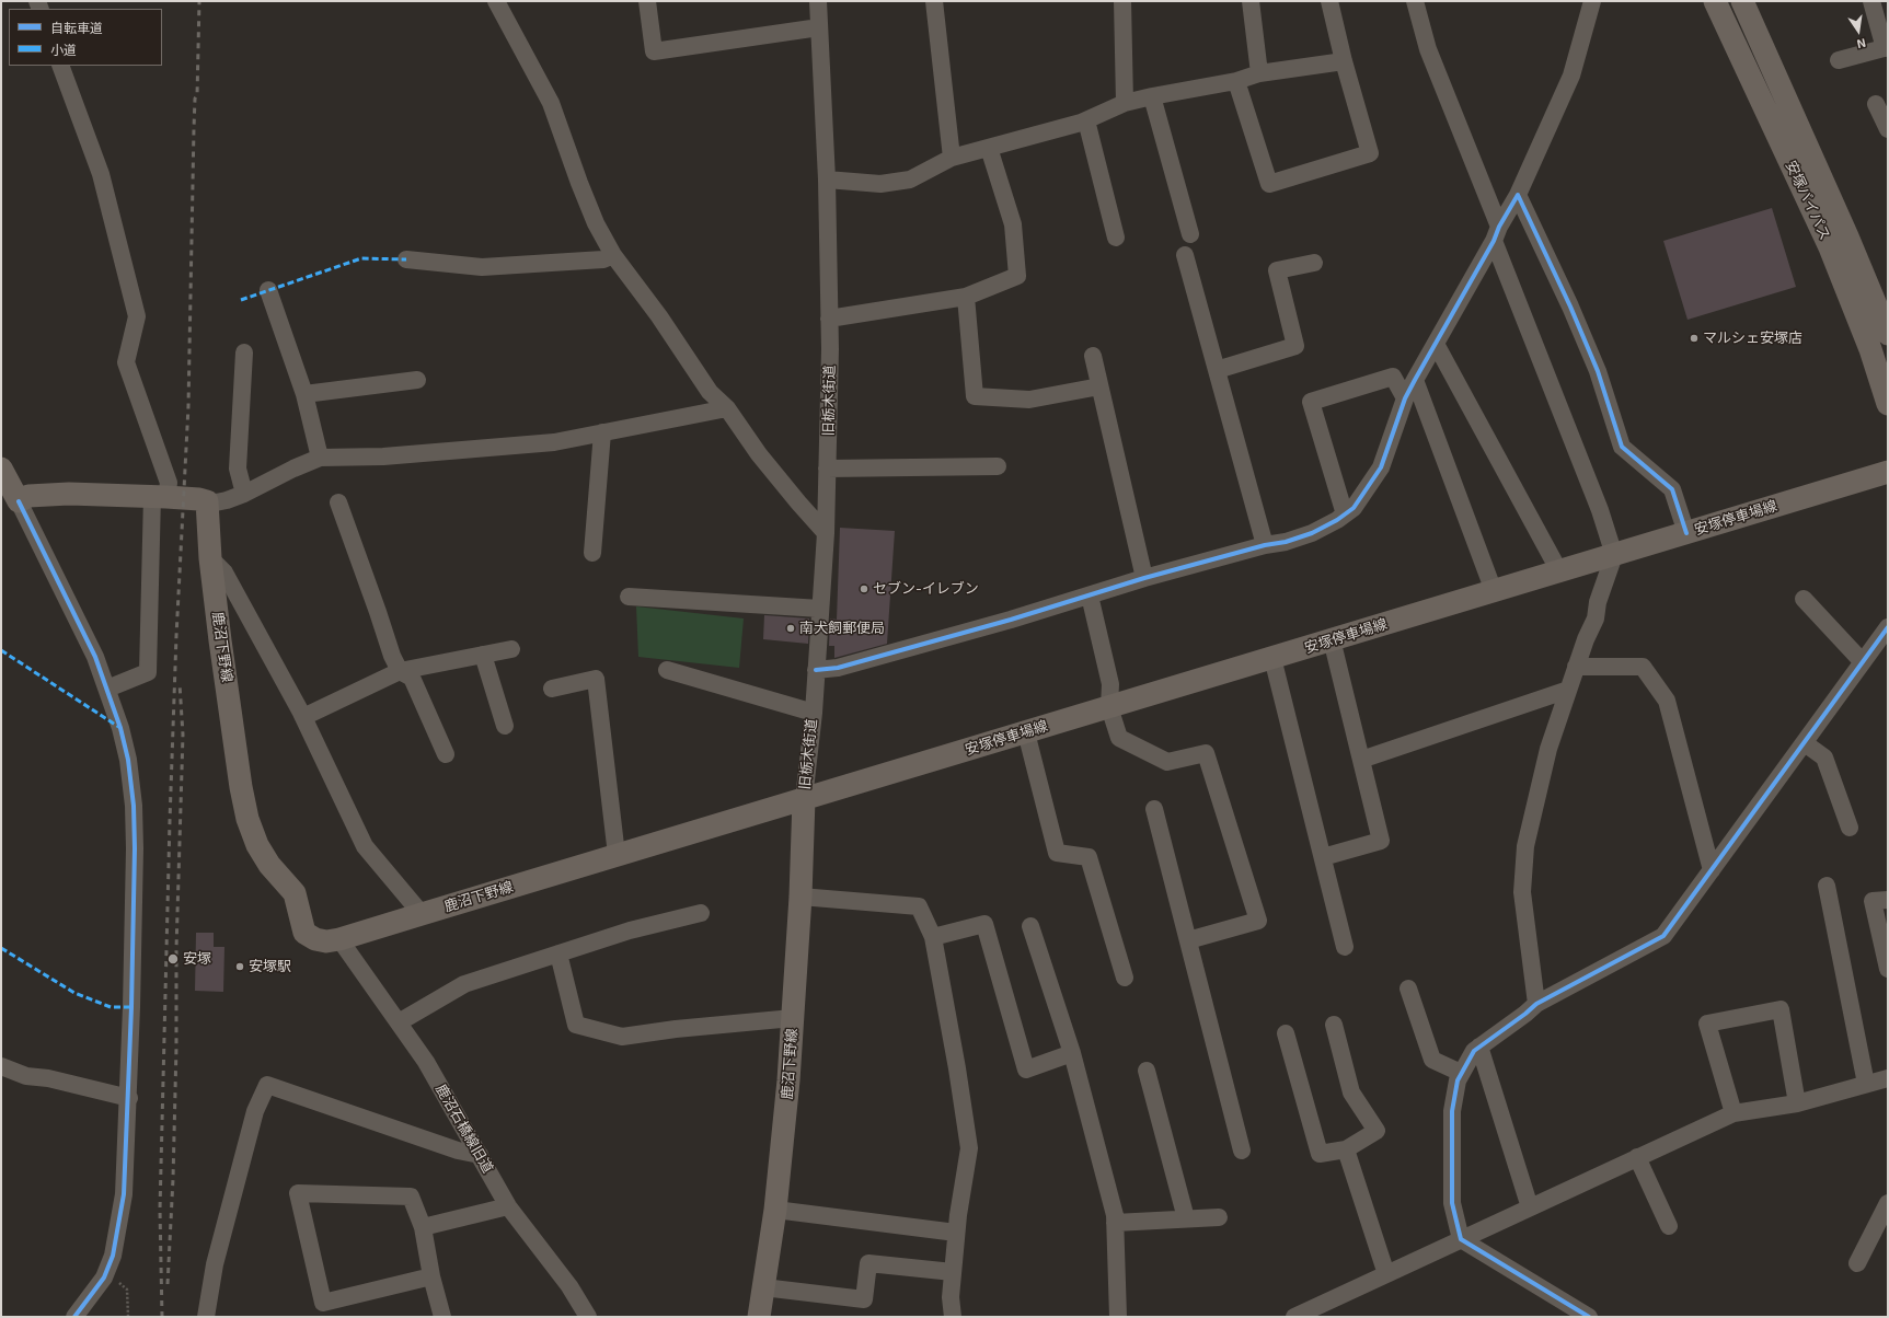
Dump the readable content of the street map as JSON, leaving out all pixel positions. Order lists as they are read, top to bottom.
{
  "streets": {
    "main road": ["安塚バイパス", "安塚停車場線", "鹿沼下野線"],
    "street": ["旧栃木街道", "鹿沼石橋線旧道"]
  },
  "crossings": [
    ["旧栃木街道", "安塚停車場線"],
    ["旧栃木街道", "鹿沼下野線"],
    ["安塚停車場線", "鹿沼下野線"],
    ["鹿沼下野線", "鹿沼石橋線旧道"]
  ],
  "places": [
    "マルシェ安塚店",
    "セブン-イレブン",
    "南犬飼郵便局",
    "安塚",
    "安塚駅"
  ],
  "legend": ["自転車道", "小道"],
  "north": "bottom"
}
